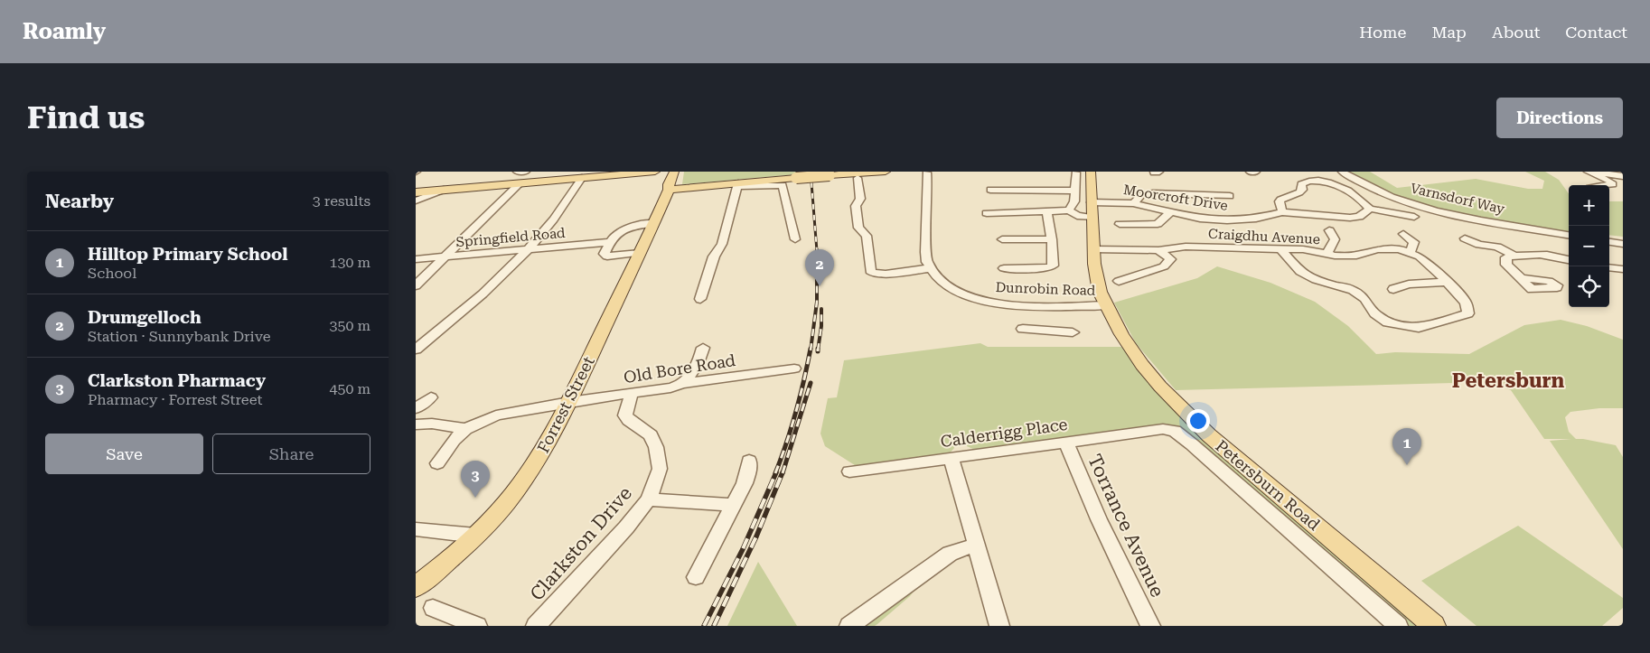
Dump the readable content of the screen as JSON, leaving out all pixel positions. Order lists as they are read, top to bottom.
{
  "streets": {
    "main road": ["Forrest Street", "Petersburn Road"],
    "street": [
      "Moorcroft Drive",
      "Varnsdorf Way",
      "Craigdhu Avenue",
      "Springfield Road",
      "Dunrobin Road",
      "Old Bore Road",
      "Calderrigg Place",
      "Torrance Avenue",
      "Clarkston Drive"
    ]
  },
  "crossings": [
    ["Moorcroft Drive", "Petersburn Road"],
    ["Craigdhu Avenue", "Petersburn Road"],
    ["Dunrobin Road", "Petersburn Road"],
    ["Old Bore Road", "Forrest Street"],
    ["Old Bore Road", "Clarkston Drive"],
    ["Calderrigg Place", "Torrance Avenue"]
  ],
  "districts": ["Petersburn"],
  "page": {
    "header": "Roamly",
    "nav": [
      "Home",
      "Map",
      "About",
      "Contact"
    ],
    "buttons": [
      "Directions",
      ["Save", "Share"]
    ],
    "title": "Find us",
    "heading": ["Nearby", "3 results"],
    "map_buttons": ["+", "−"],
    "list": [
      {
        "mark": "1",
        "name": "Hilltop Primary School",
        "note": "School",
        "value": "130 m"
      },
      {
        "mark": "2",
        "name": "Drumgelloch",
        "note": "Station · Sunnybank Drive",
        "value": "350 m"
      },
      {
        "mark": "3",
        "name": "Clarkston Pharmacy",
        "note": "Pharmacy · Forrest Street",
        "value": "450 m"
      }
    ],
    "pins": ["2", "1", "3"]
  }
}
